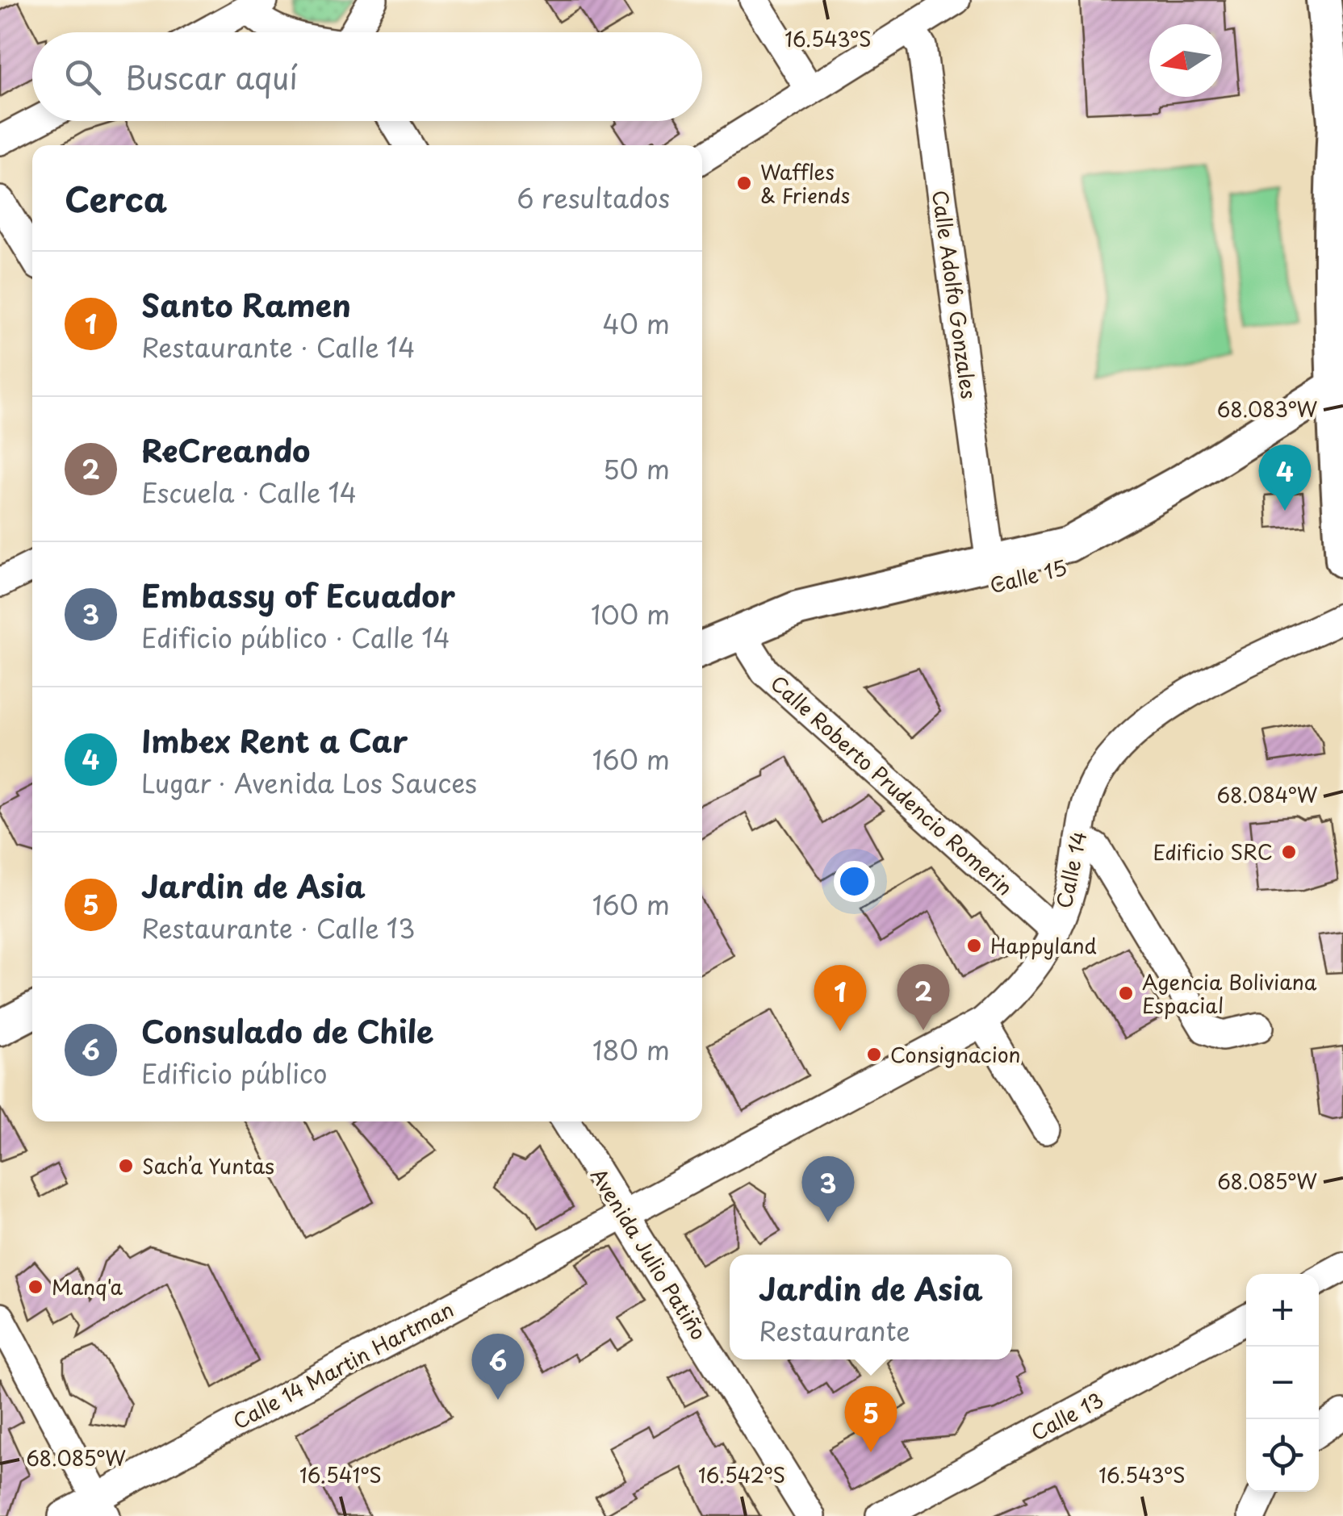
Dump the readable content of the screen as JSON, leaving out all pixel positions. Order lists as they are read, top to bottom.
{
  "streets": {
    "street": [
      "Calle Adolfo Gonzales",
      "Calle 15",
      "Calle Roberto Prudencio Romerin",
      "Calle 14",
      "Avenida Julio Patiño",
      "Calle 14 Martin Hartman",
      "Calle 13"
    ]
  },
  "crossings": [
    ["Calle Adolfo Gonzales", "Calle 15"],
    ["Calle 15", "Calle Roberto Prudencio Romerin"],
    ["Calle Roberto Prudencio Romerin", "Calle 14"],
    ["Calle 14", "Avenida Julio Patiño"],
    ["Calle 14", "Calle 14 Martin Hartman"],
    ["Avenida Julio Patiño", "Calle 14 Martin Hartman"]
  ],
  "places": [
    "Waffles & Friends",
    "Edificio SRC",
    "Happyland",
    "Agencia Boliviana Espacial",
    "Consignacion",
    "Sach’a Yuntas",
    "Manq'a"
  ],
  "north": "left",
  "page": {
    "search": "Buscar aquí",
    "heading": ["Cerca", "6 resultados"],
    "list": [
      {
        "mark": "1",
        "name": "Santo Ramen",
        "note": "Restaurante · Calle 14",
        "value": "40 m"
      },
      {
        "mark": "2",
        "name": "ReCreando",
        "note": "Escuela · Calle 14",
        "value": "50 m"
      },
      {
        "mark": "3",
        "name": "Embassy of Ecuador",
        "note": "Edificio público · Calle 14",
        "value": "100 m"
      },
      {
        "mark": "4",
        "name": "Imbex Rent a Car",
        "note": "Lugar · Avenida Los Sauces",
        "value": "160 m"
      },
      {
        "mark": "5",
        "name": "Jardin de Asia",
        "note": "Restaurante · Calle 13",
        "value": "160 m"
      },
      {
        "mark": "6",
        "name": "Consulado de Chile",
        "note": "Edificio público",
        "value": "180 m"
      }
    ],
    "pins": [
      "4",
      "2",
      "1",
      "3",
      "6",
      "5"
    ],
    "popup": ["Jardin de Asia", "Restaurante"],
    "map_buttons": ["+", "−"]
  },
  "coordinates": [
    "16.543°S",
    "68.083°W",
    "68.084°W",
    "68.085°W",
    "16.541°S",
    "16.542°S"
  ]
}
